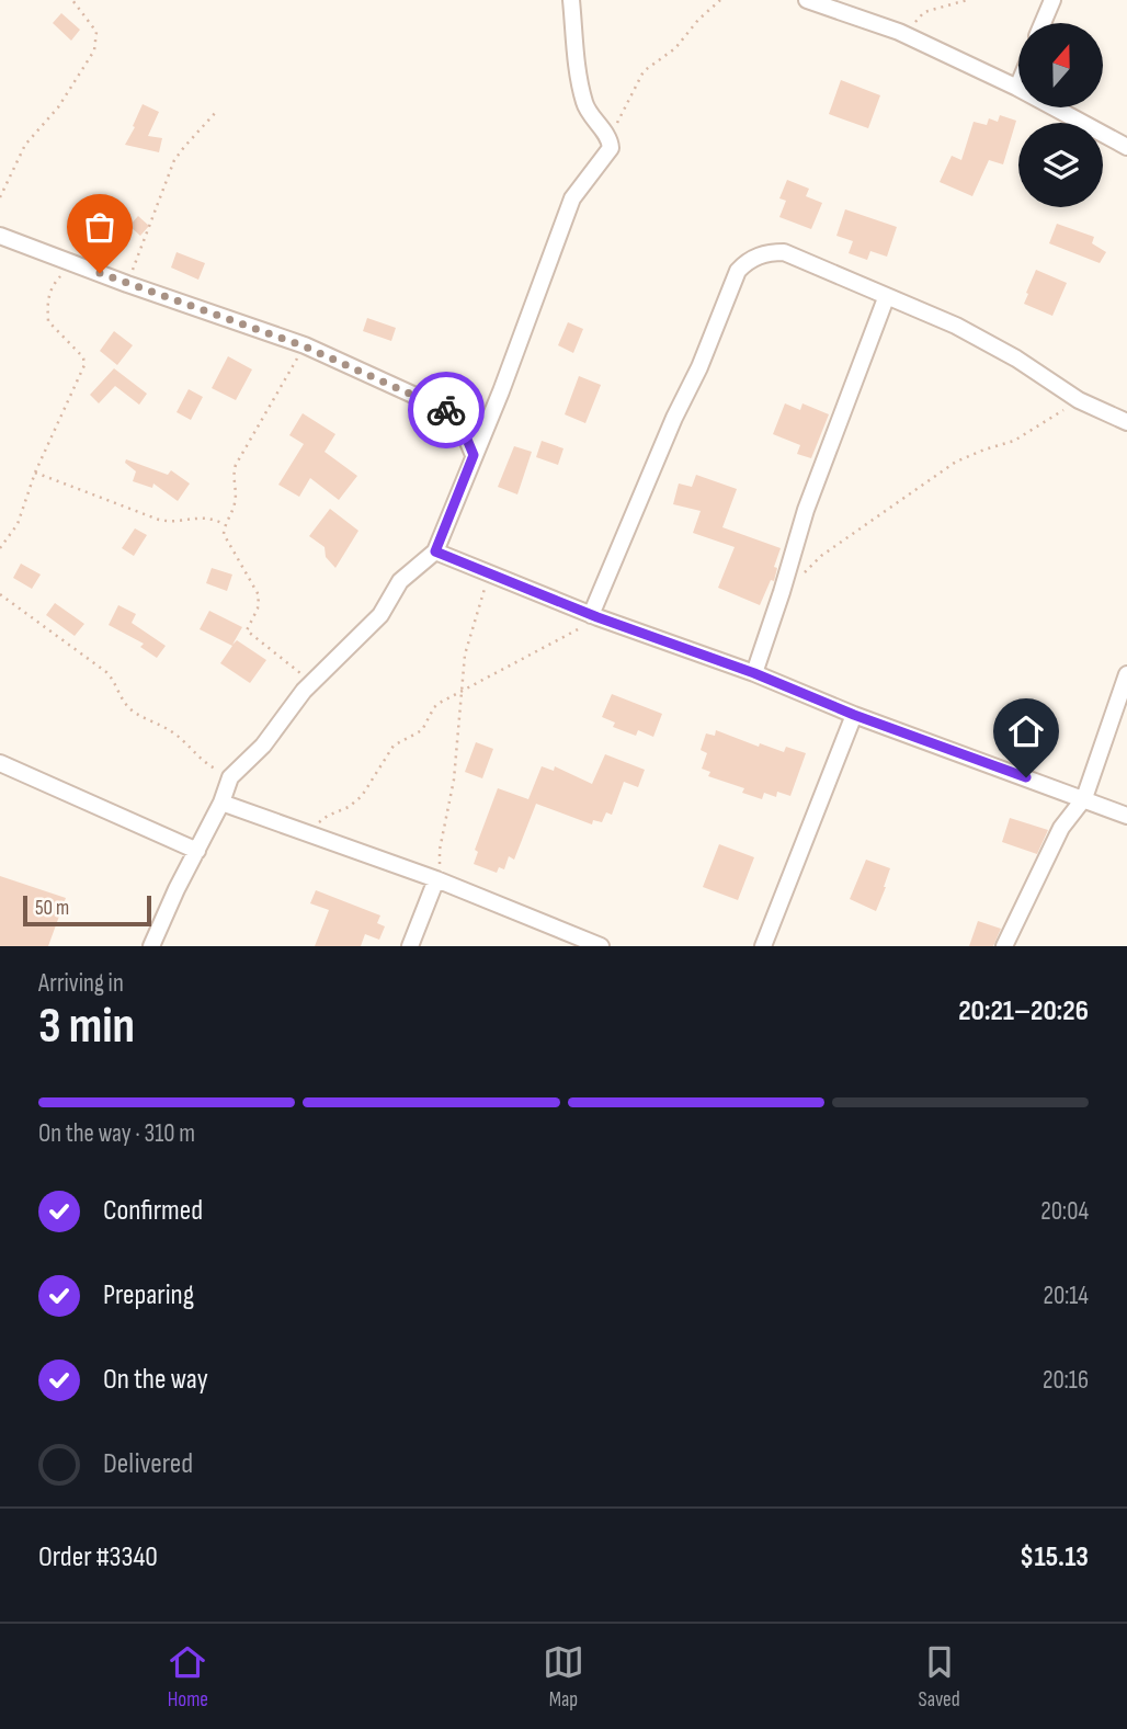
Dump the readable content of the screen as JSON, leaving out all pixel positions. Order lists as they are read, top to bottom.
{
  "scale_bar": "50 m",
  "north": "top",
  "page": {
    "scale": "50 m",
    "heading": ["3 min", "Arriving in", "20:21–20:26"],
    "panel": ["Order #3340", "$15.13"],
    "bar": "On the way · 310 m",
    "list": [
      ["Confirmed", "20:04"],
      ["Preparing", "20:14"],
      ["On the way", "20:16"],
      "Delivered"
    ],
    "tabs": ["Home", "Map", "Saved"]
  }
}
